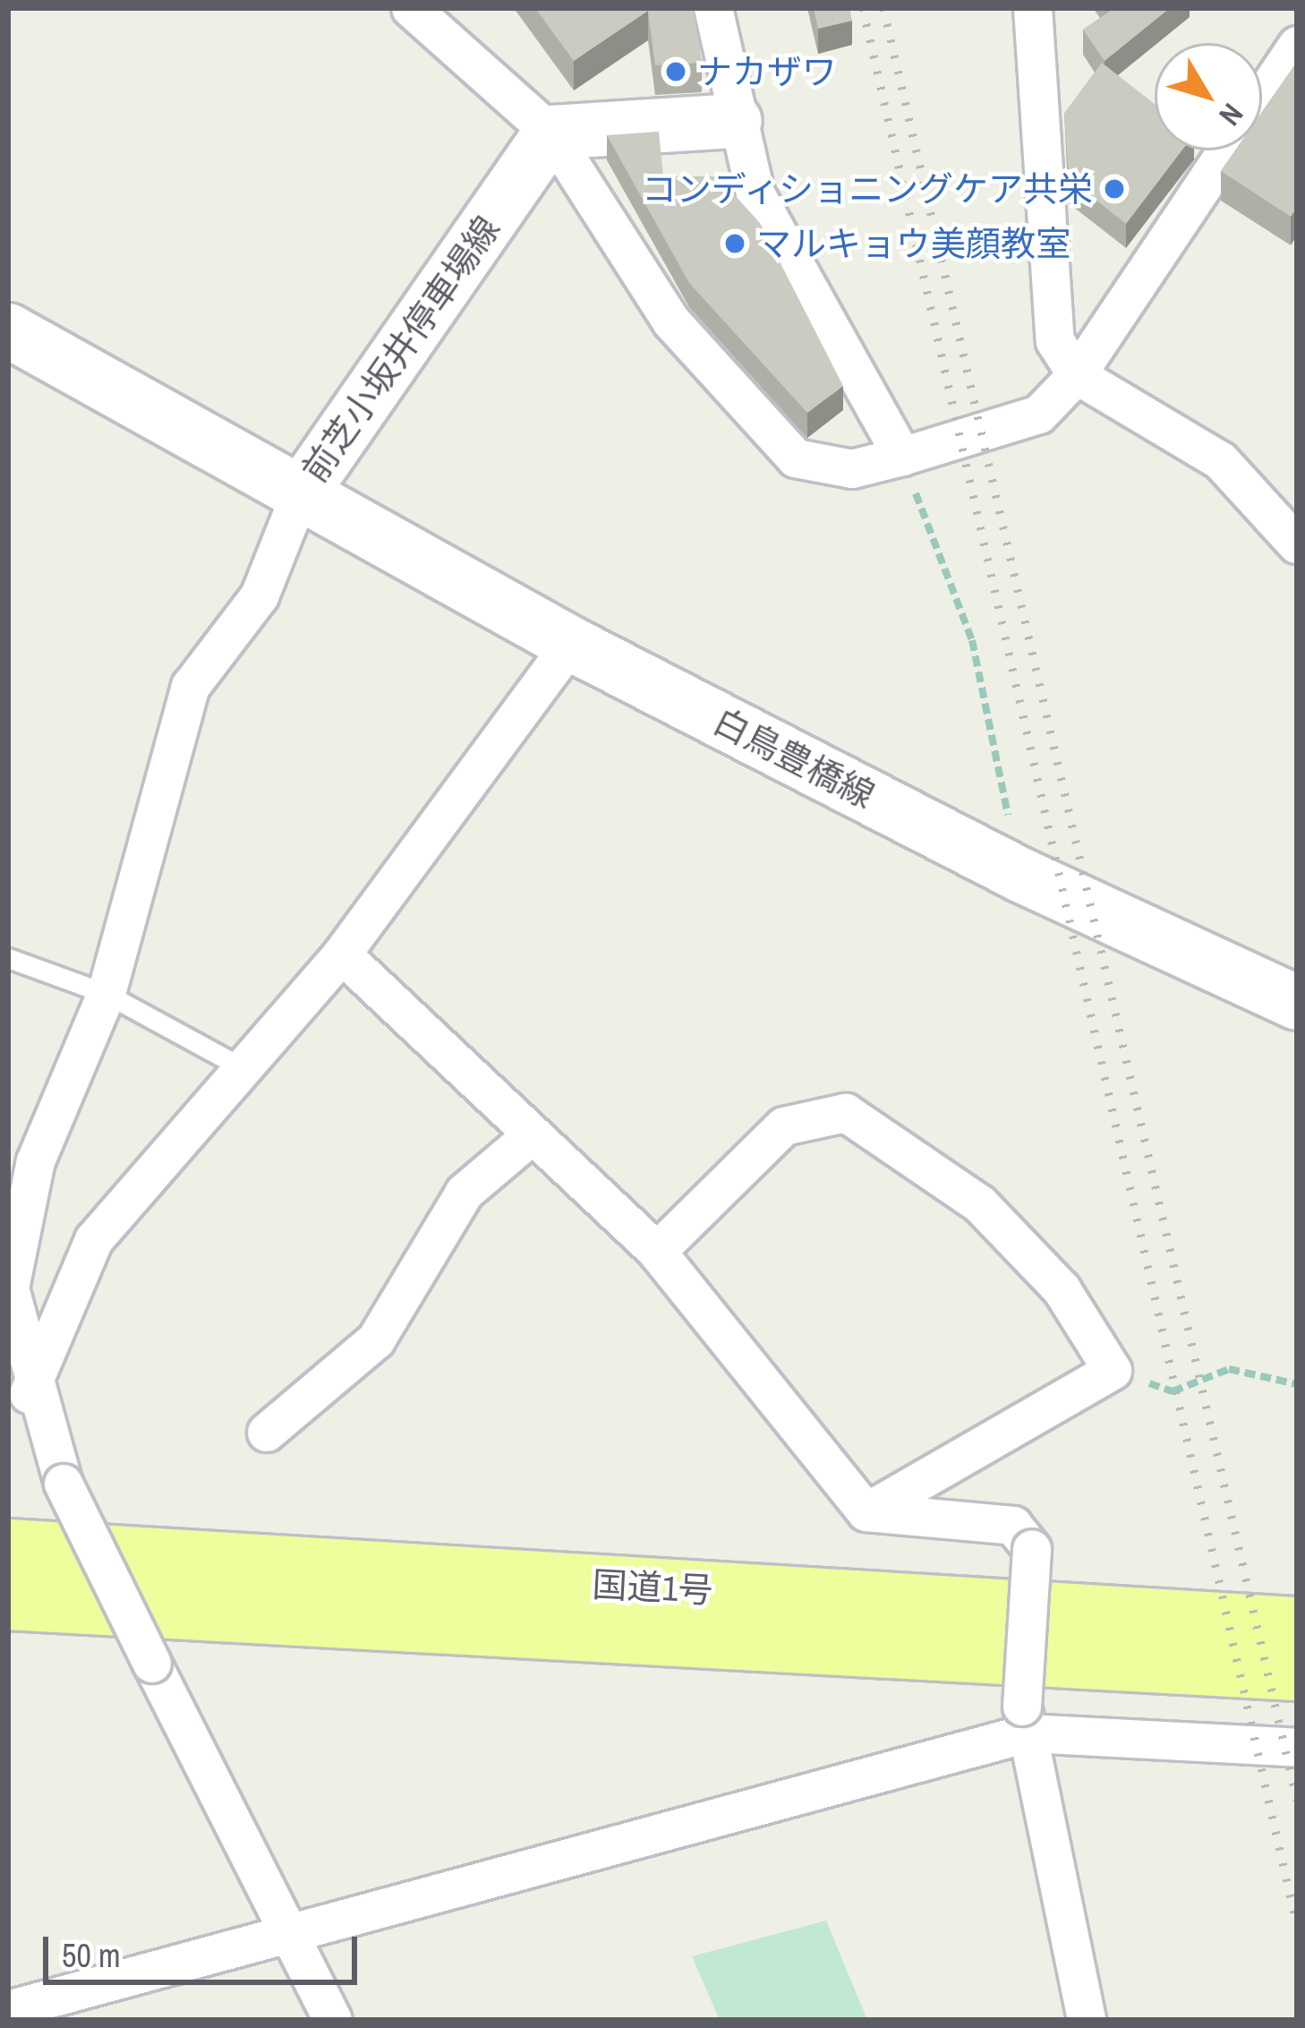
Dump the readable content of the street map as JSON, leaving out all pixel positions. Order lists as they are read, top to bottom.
{
  "streets": {
    "highway": ["国道1号"],
    "main road": ["前芝小坂井停車場線", "白鳥豊橋線"]
  },
  "crossings": [
    ["前芝小坂井停車場線", "白鳥豊橋線"]
  ],
  "places": ["ナカザワ", "コンディショニングケア共栄", "マルキョウ美顔教室"],
  "scale_bar": "50 m",
  "north": "bottom right"
}
